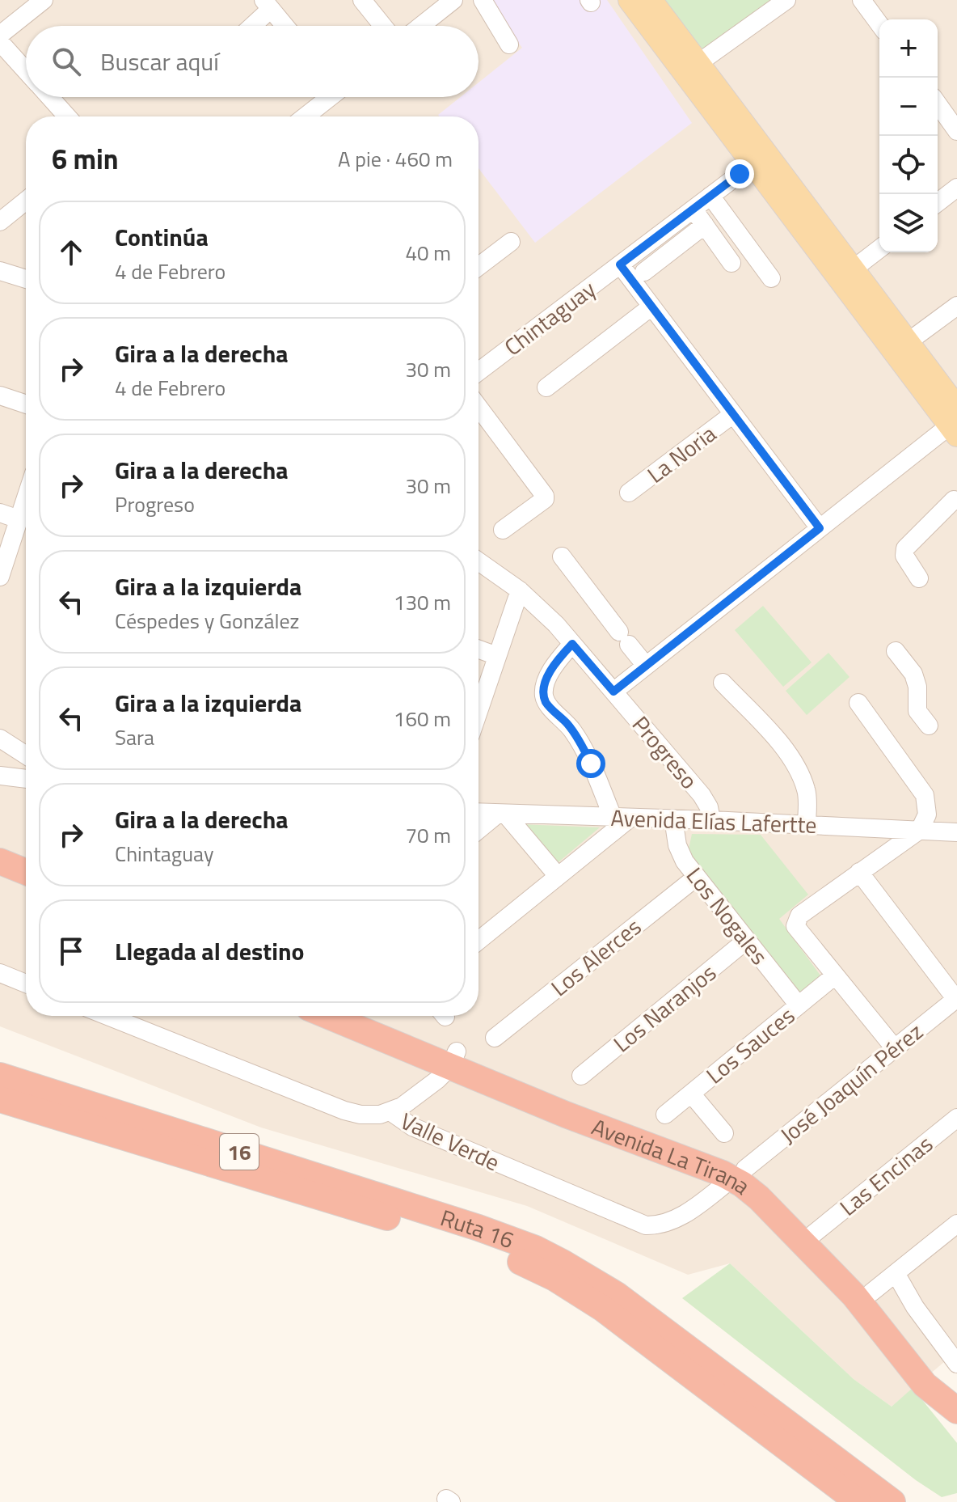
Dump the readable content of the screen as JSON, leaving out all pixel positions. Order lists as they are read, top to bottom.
{
  "streets": {
    "highway": ["16", "Avenida La Tirana", "Ruta 16"],
    "street": [
      "Chintaguay",
      "La Noria",
      "Progreso",
      "Avenida Elías Lafertte",
      "Los Nogales",
      "Los Alerces",
      "Los Naranjos",
      "Los Sauces",
      "José Joaquín Pérez",
      "Valle Verde",
      "Las Encinas"
    ]
  },
  "crossings": [
    ["Progreso", "Avenida Elías Lafertte"],
    ["Avenida Elías Lafertte", "Los Nogales"],
    ["Los Nogales", "Los Alerces"],
    ["Los Nogales", "Los Naranjos"],
    ["Los Nogales", "Los Sauces"],
    ["Los Nogales", "José Joaquín Pérez"],
    ["José Joaquín Pérez", "Valle Verde"],
    ["José Joaquín Pérez", "Avenida La Tirana"],
    ["Valle Verde", "Avenida La Tirana"],
    ["Avenida La Tirana", "Las Encinas"]
  ],
  "page": {
    "map_buttons": ["+", "−"],
    "search": "Buscar aquí",
    "heading": ["6 min", "A pie · 460 m"],
    "list": [
      ["Continúa", "4 de Febrero", "40 m"],
      ["Gira a la derecha", "4 de Febrero", "30 m"],
      ["Gira a la derecha", "Progreso", "30 m"],
      ["Gira a la izquierda", "Céspedes y González", "130 m"],
      ["Gira a la izquierda", "Sara", "160 m"],
      ["Gira a la derecha", "Chintaguay", "70 m"],
      "Llegada al destino"
    ]
  }
}
